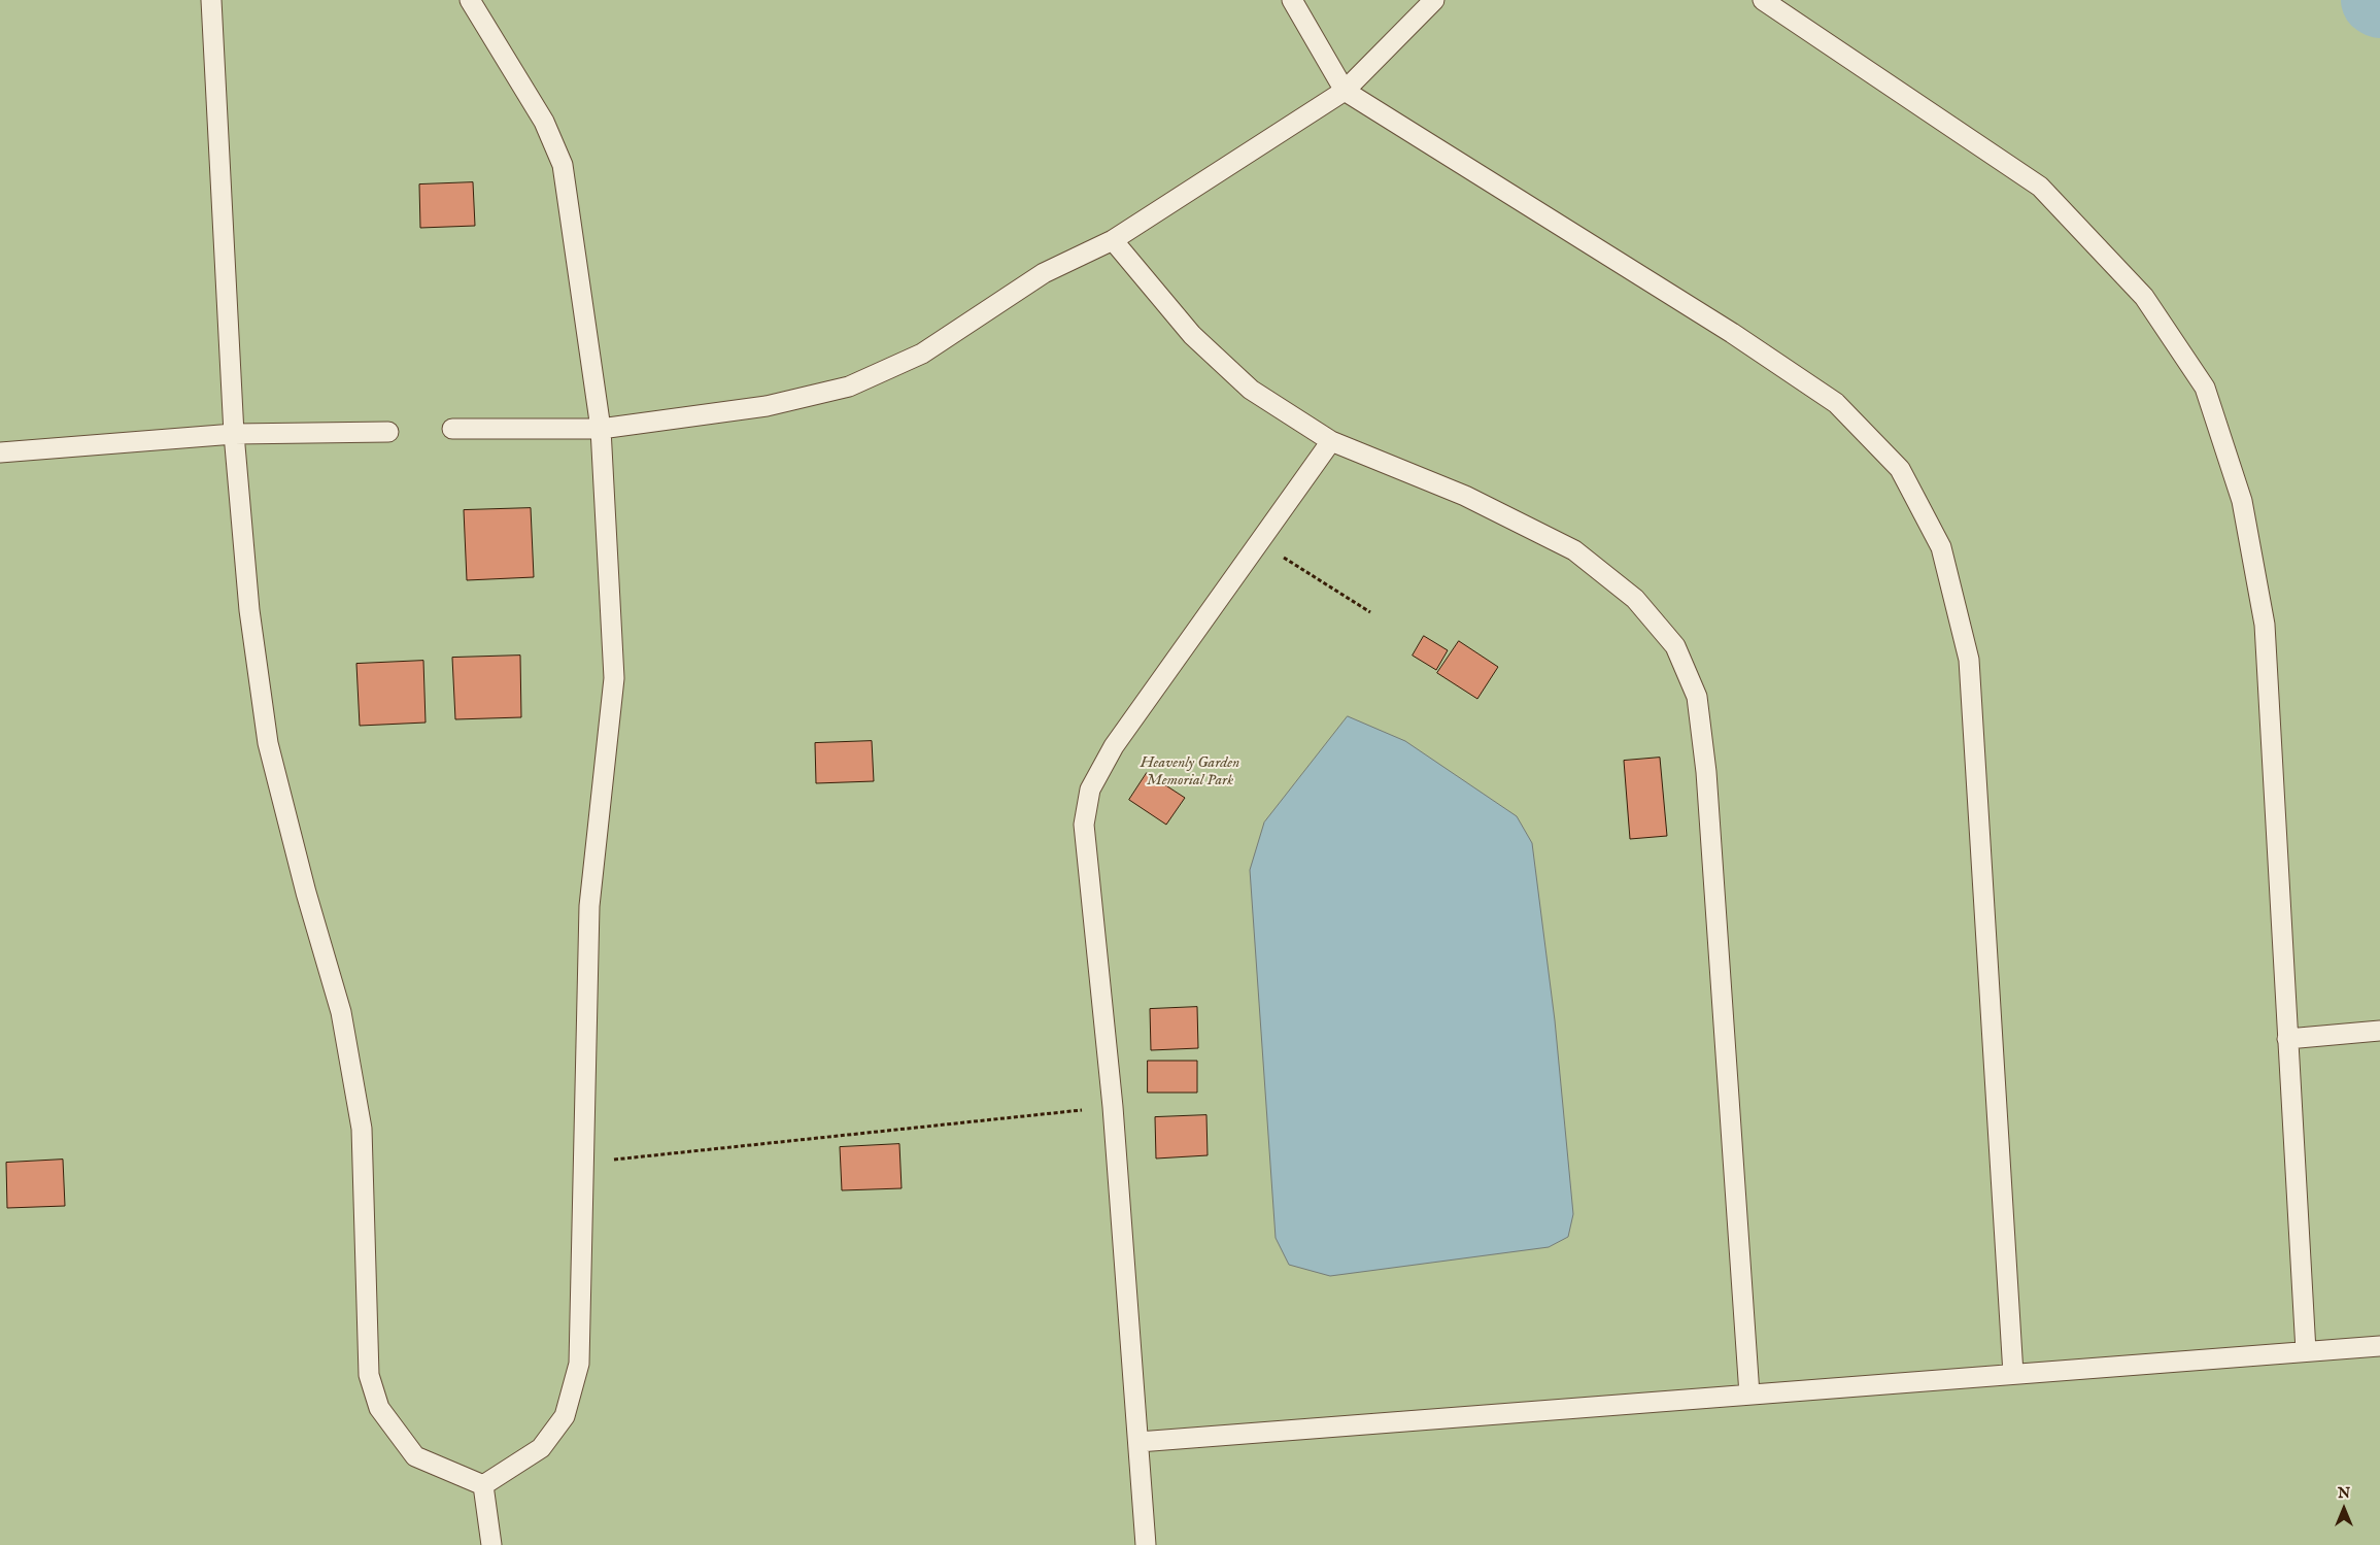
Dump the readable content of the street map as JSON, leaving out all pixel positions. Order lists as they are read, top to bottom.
{
  "parks": ["Heavenly Garden Memorial Park"],
  "north": "top"
}
